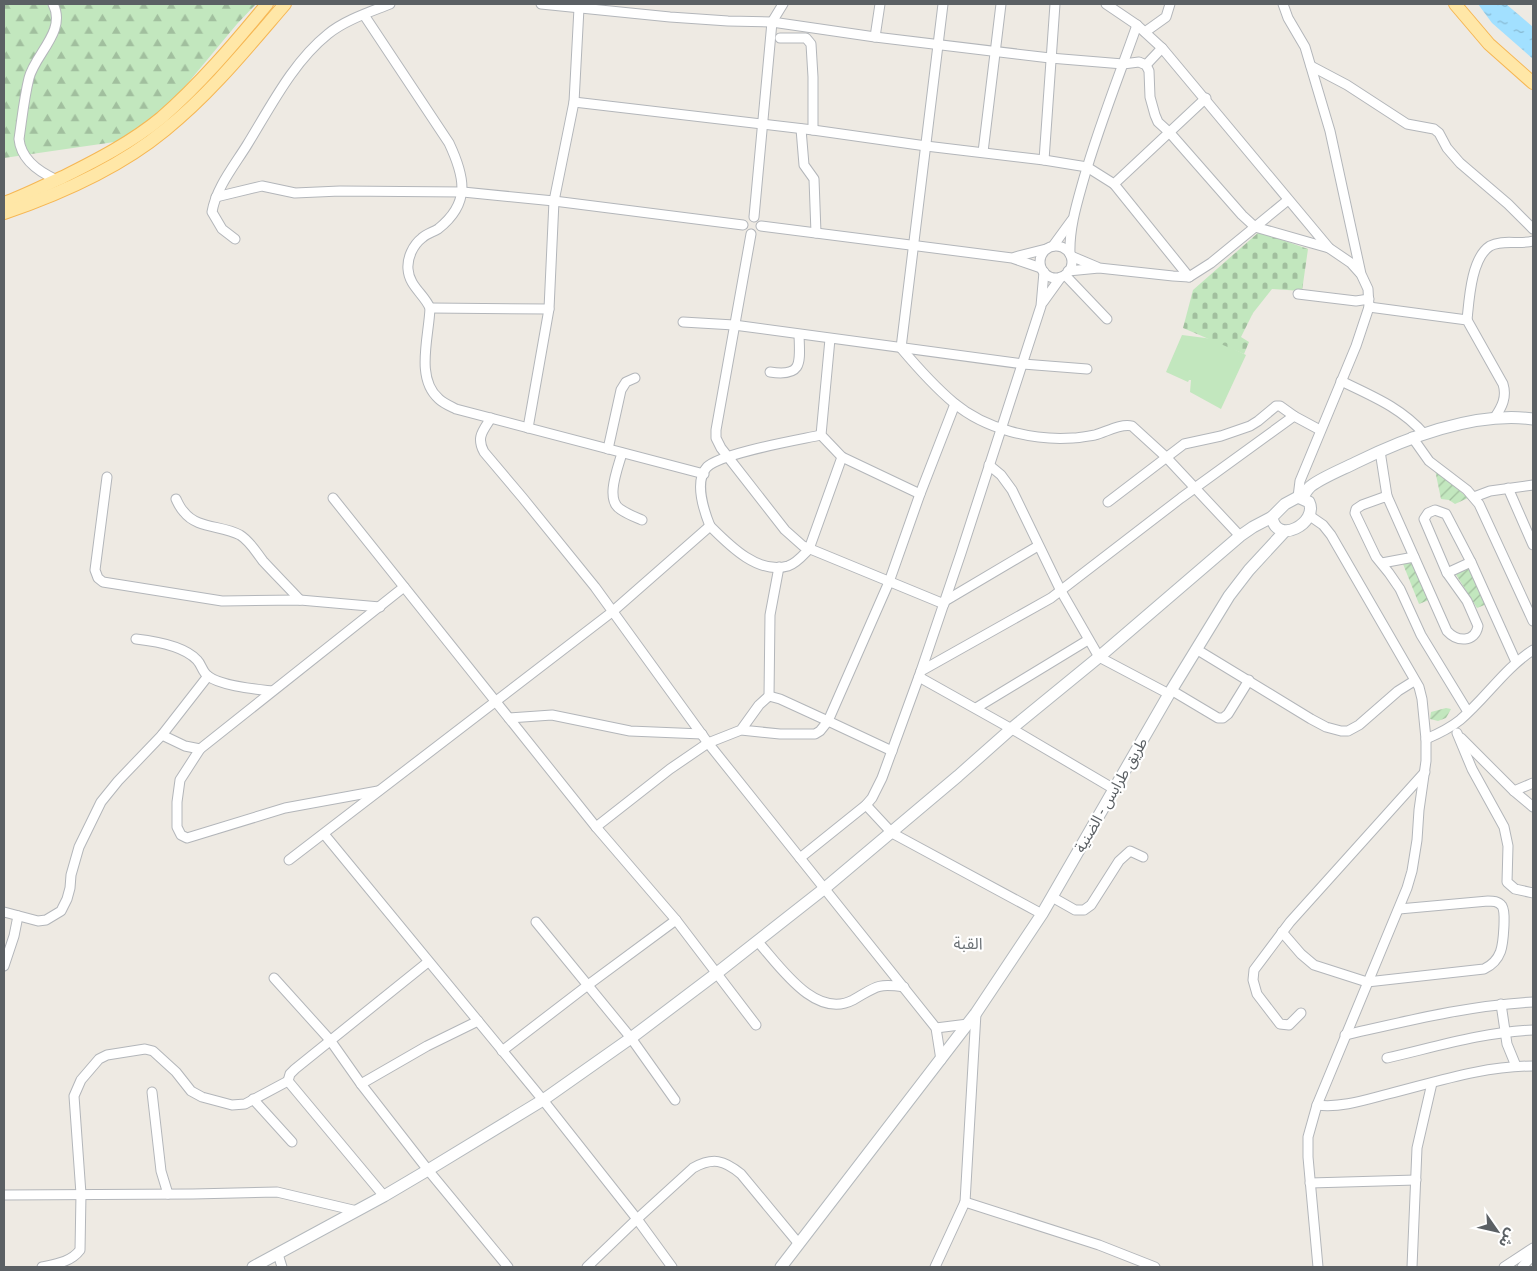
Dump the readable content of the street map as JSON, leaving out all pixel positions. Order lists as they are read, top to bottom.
{
  "streets": {
    "main road": ["طريق طرابس - الضنية"]
  },
  "districts": ["القبة"],
  "north": "bottom right"
}
